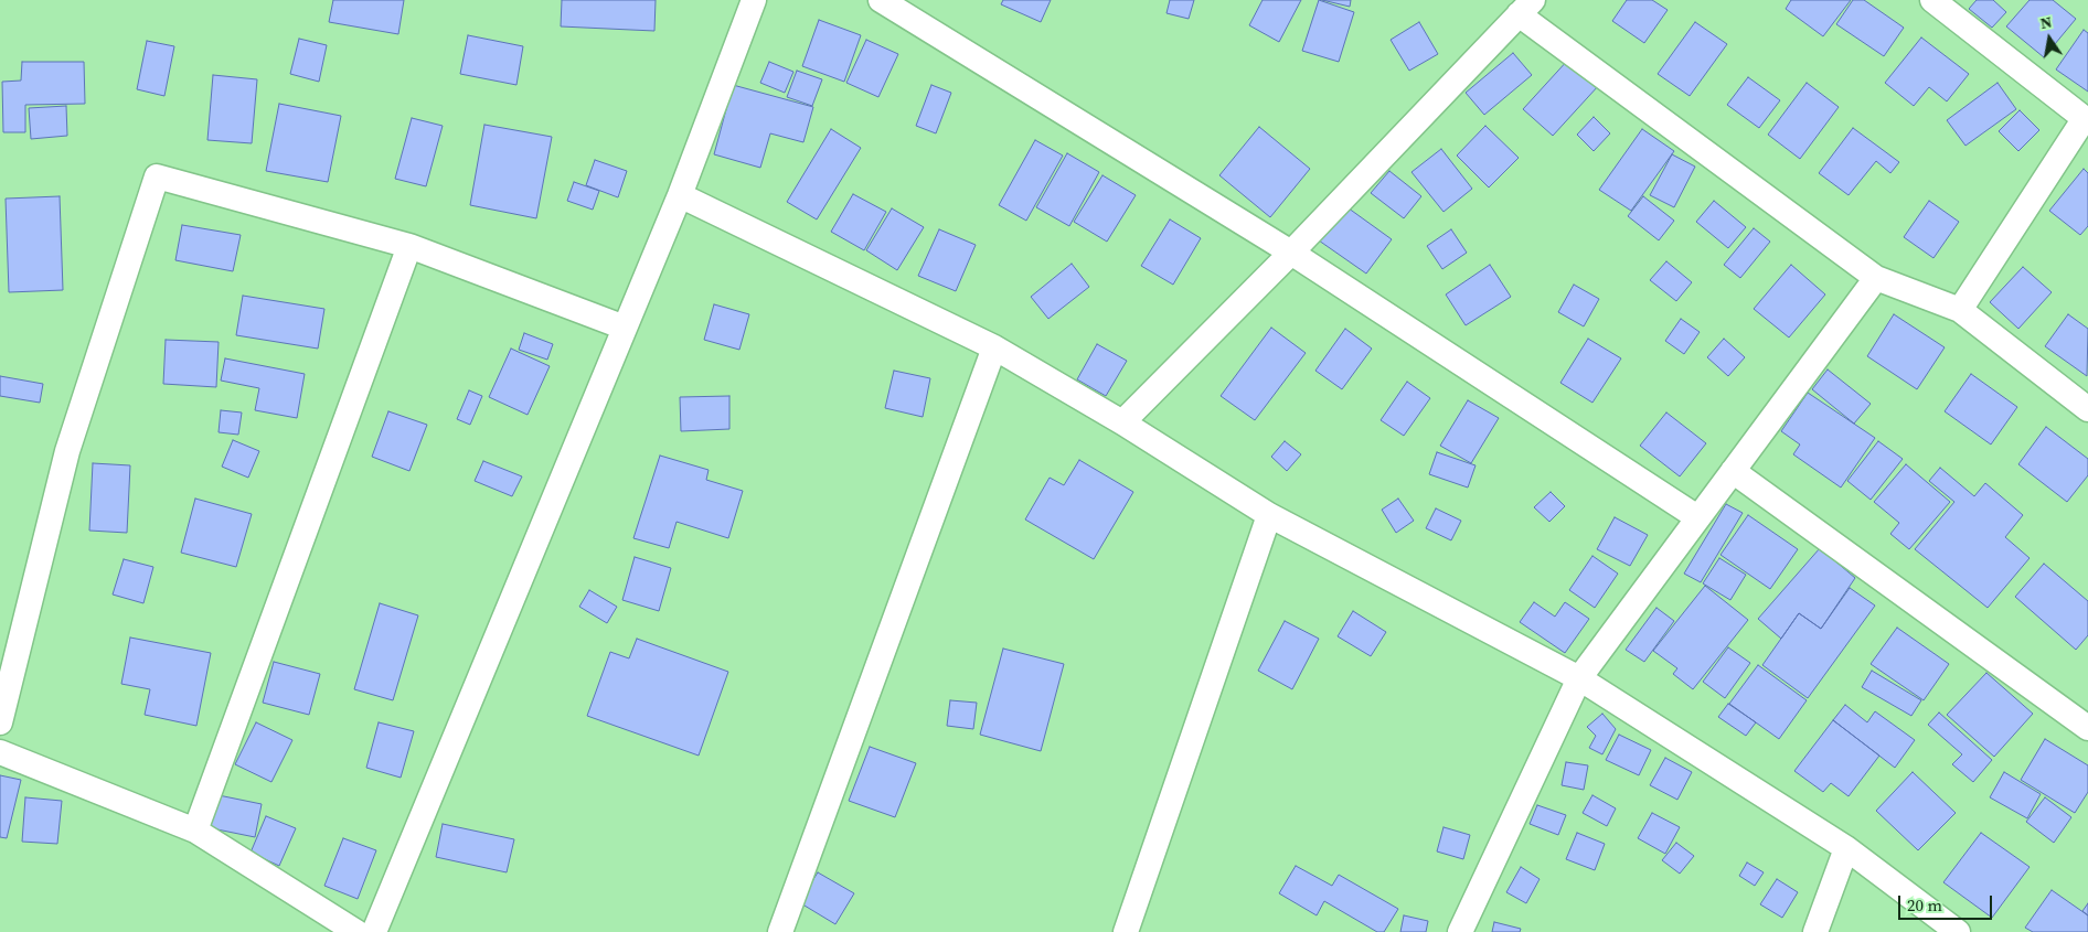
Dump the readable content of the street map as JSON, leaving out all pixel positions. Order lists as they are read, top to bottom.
{
  "scale_bar": "20 m",
  "north": "top"
}
